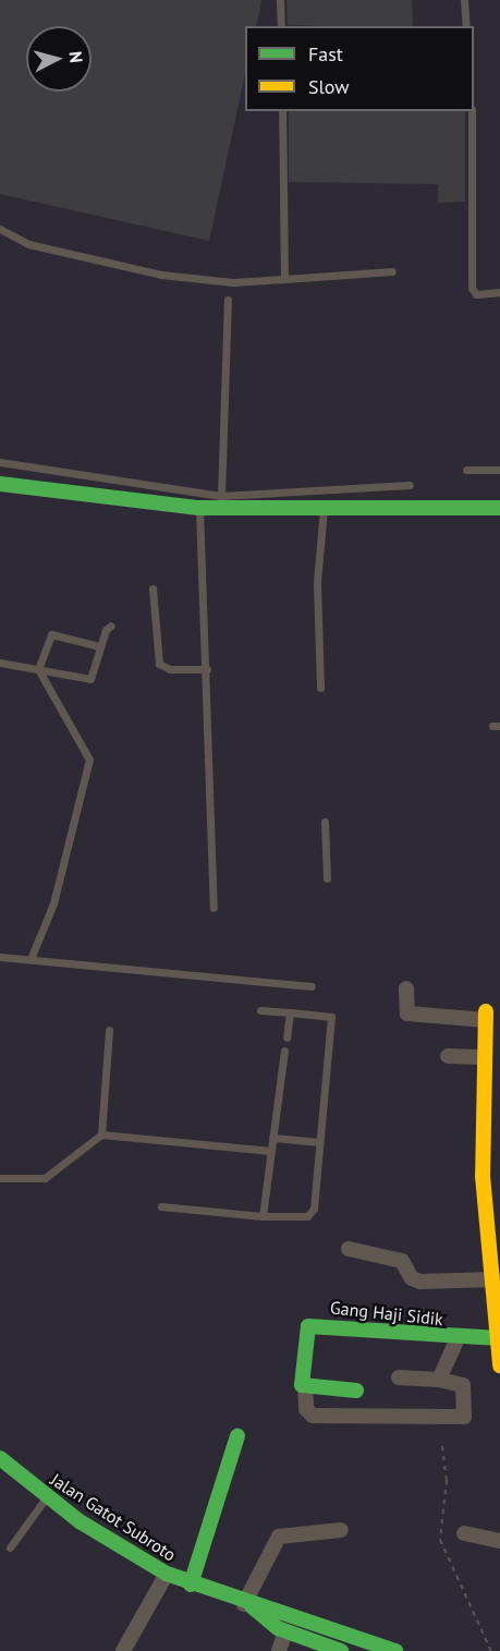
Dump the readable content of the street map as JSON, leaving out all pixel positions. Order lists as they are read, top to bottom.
{
  "streets": {
    "main road": ["Gang Haji Sidik", "Jalan Gatot Subroto"]
  },
  "legend": ["Fast", "Slow"],
  "north": "right"
}
